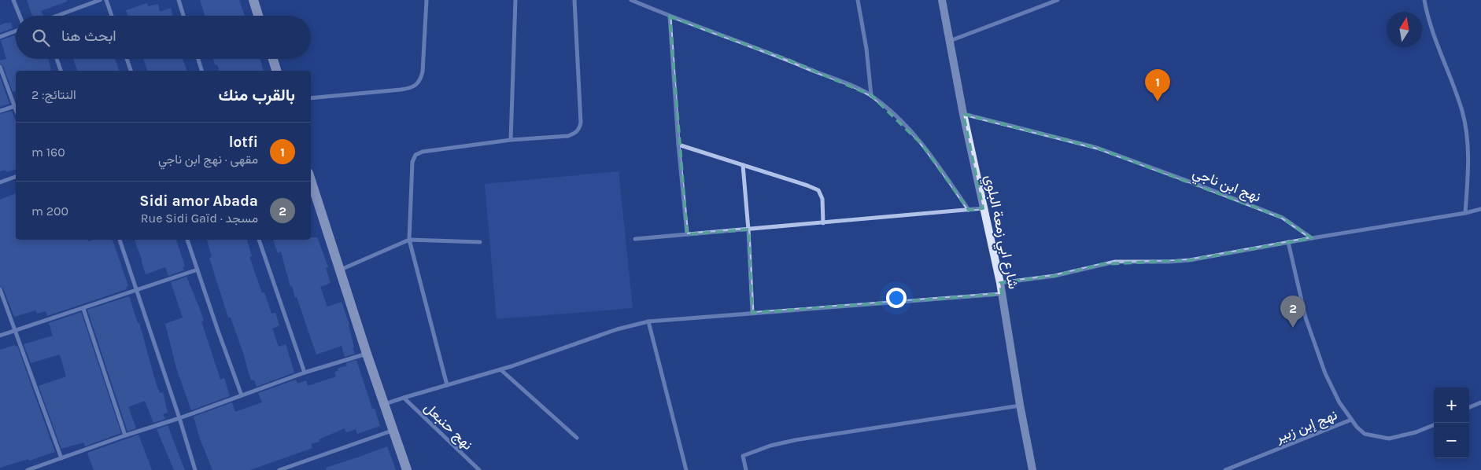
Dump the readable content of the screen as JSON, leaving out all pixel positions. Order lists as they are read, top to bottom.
{
  "streets": {
    "main road": ["شارع ابي زمعة البلوي"],
    "street": ["نهج ابن ناجي", "نهج حنبعل", "نهج إبن زبير"]
  },
  "crossings": [
    ["نهج ابن ناجي", "شارع ابي زمعة البلوي"]
  ],
  "north": "top",
  "page": {
    "search": "ابحث هنا",
    "pins": ["1", "2"],
    "heading": ["بالقرب منك", "النتائج: 2"],
    "list": [
      {
        "mark": "1",
        "name": "lotfi",
        "note": "مقهى · نهج ابن ناجي",
        "value": "160 m"
      },
      {
        "mark": "2",
        "name": "Sidi amor Abada",
        "note": "مسجد · Rue Sidi Gaïd",
        "value": "200 m"
      }
    ],
    "map_buttons": ["+", "−"]
  }
}
